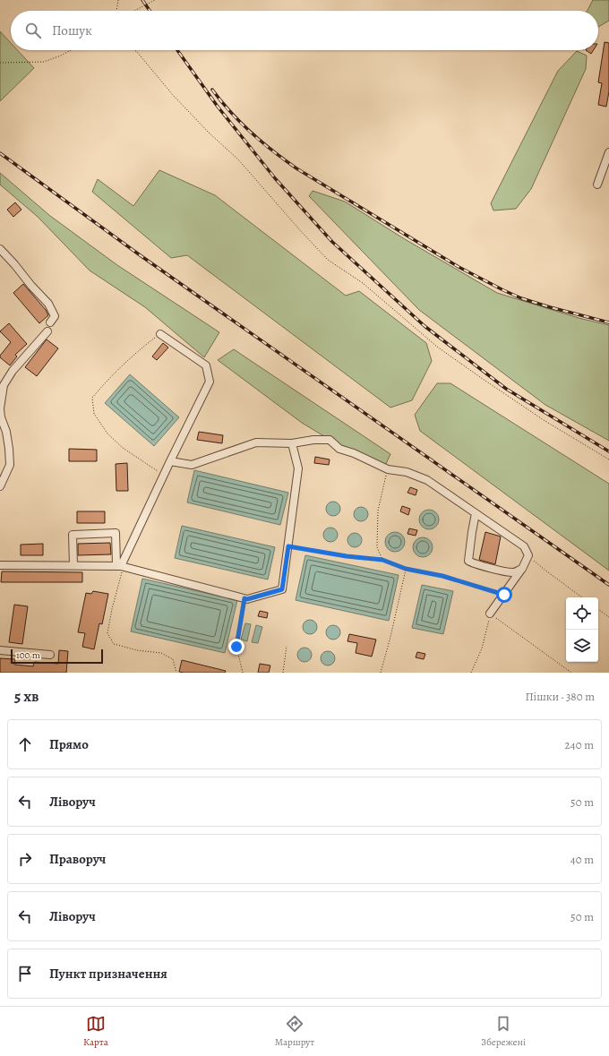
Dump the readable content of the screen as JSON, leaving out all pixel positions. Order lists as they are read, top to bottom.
{
  "scale_bar": "100 m",
  "page": {
    "search": "Пошук",
    "scale": "100 m",
    "heading": ["5 хв", "Пішки · 380 m"],
    "list": [
      ["Прямо", "240 m"],
      ["Ліворуч", "50 m"],
      ["Праворуч", "40 m"],
      ["Ліворуч", "50 m"],
      "Пункт призначення"
    ],
    "nav": ["Карта", "Маршрут", "Збережені"]
  }
}
